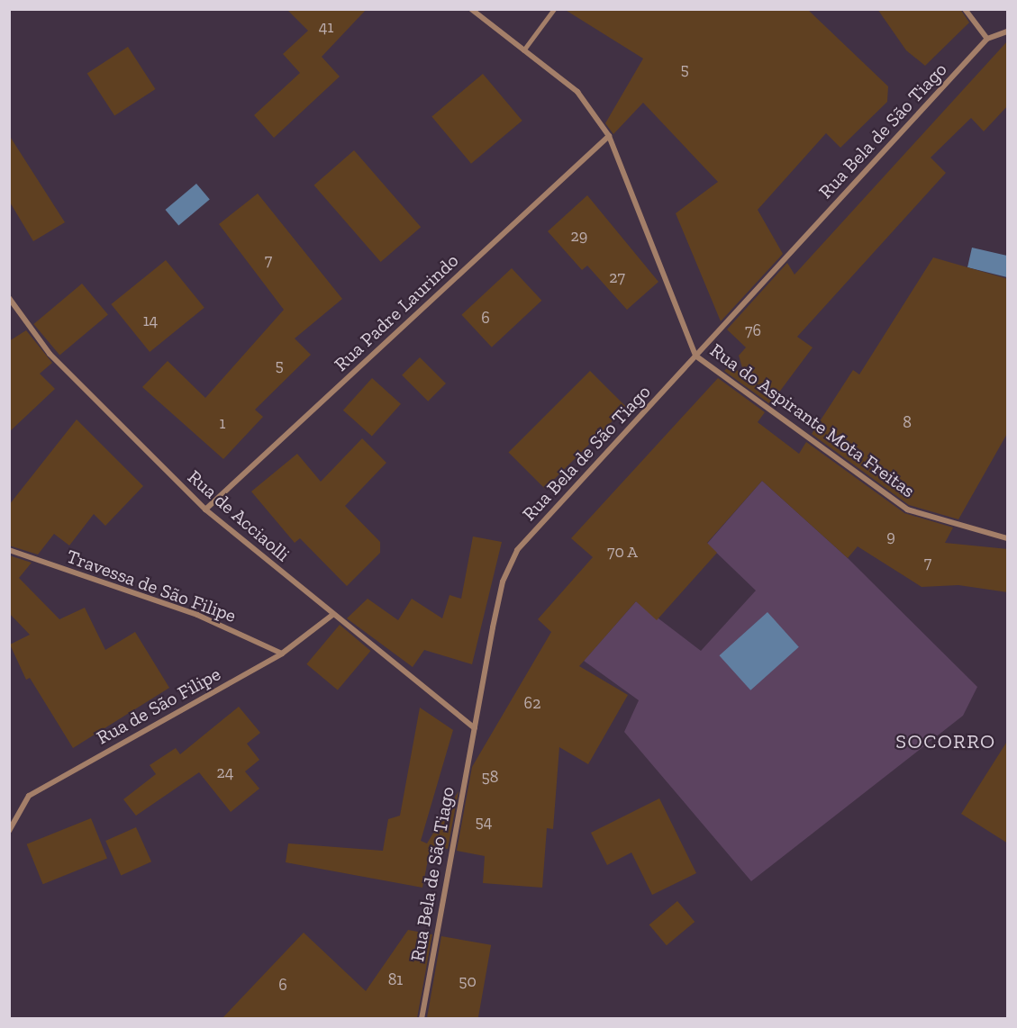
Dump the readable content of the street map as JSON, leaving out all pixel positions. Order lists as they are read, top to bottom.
{
  "streets": {
    "street": [
      "Rua Bela de São Tiago",
      "Rua Padre Laurindo",
      "Rua do Aspirante Mota Freitas",
      "Rua de Acciaolli",
      "Travessa de São Filipe",
      "Rua de São Filipe"
    ]
  },
  "crossings": [
    ["Rua Bela de São Tiago", "Rua do Aspirante Mota Freitas"],
    ["Rua Bela de São Tiago", "Rua de Acciaolli"],
    ["Rua Padre Laurindo", "Rua do Aspirante Mota Freitas"],
    ["Rua Padre Laurindo", "Rua de Acciaolli"],
    ["Rua de Acciaolli", "Rua de São Filipe"],
    ["Travessa de São Filipe", "Rua de São Filipe"]
  ],
  "districts": ["SOCORRO"],
  "house_numbers": [
    "41",
    "5",
    "29",
    "7",
    "27",
    "6",
    "14",
    "76",
    "5",
    "8",
    "1",
    "9",
    "70 A",
    "7",
    "62",
    "24",
    "58",
    "54",
    "81",
    "50",
    "6"
  ]
}
